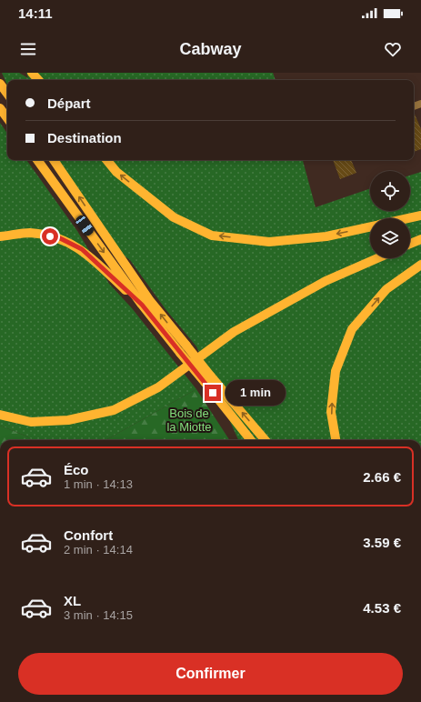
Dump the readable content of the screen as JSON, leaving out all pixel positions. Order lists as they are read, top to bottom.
{
  "parks": ["Bois de la Miotte"],
  "page": {
    "status": "14:11",
    "header": "Cabway",
    "banner": ["Départ", "Destination"],
    "bubble": "1 min",
    "list": [
      {
        "name": "Éco",
        "note": "1 min · 14:13",
        "value": "2.66 €"
      },
      {
        "name": "Confort",
        "note": "2 min · 14:14",
        "value": "3.59 €"
      },
      {
        "name": "XL",
        "note": "3 min · 14:15",
        "value": "4.53 €"
      }
    ],
    "buttons": "Confirmer"
  }
}
